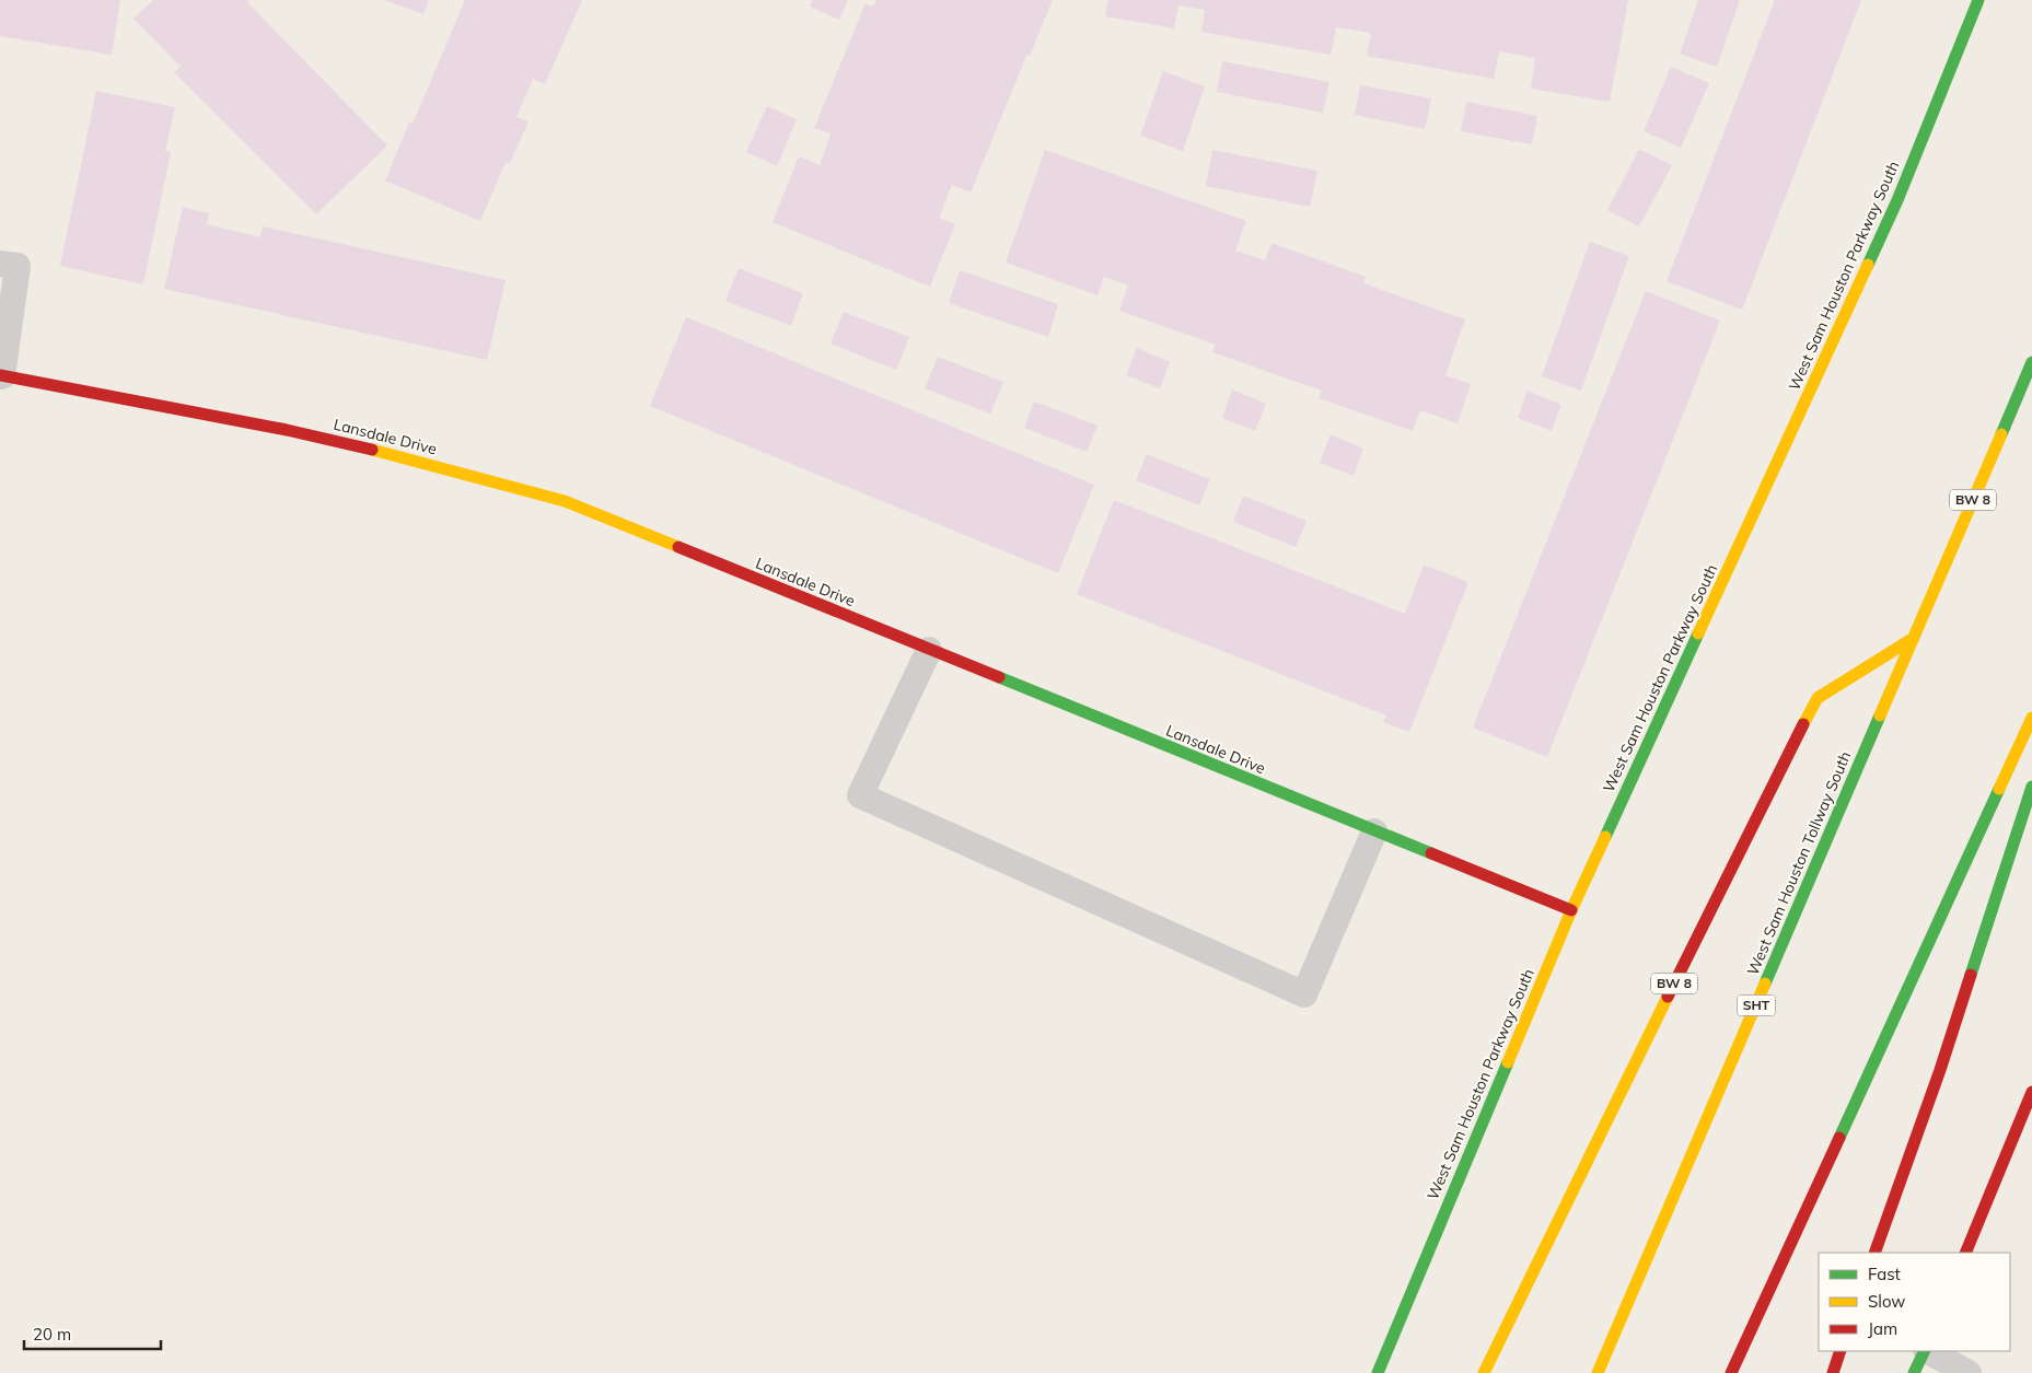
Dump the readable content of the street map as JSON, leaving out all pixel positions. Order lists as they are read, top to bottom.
{
  "streets": {
    "main road": [
      "West Sam Houston Parkway South",
      "Lansdale Drive",
      "BW 8",
      "West Sam Houston Tollway South",
      "SHT"
    ]
  },
  "crossings": [
    ["West Sam Houston Parkway South", "Lansdale Drive"],
    ["BW 8", "West Sam Houston Tollway South"]
  ],
  "legend": ["Fast", "Slow", "Jam"],
  "scale_bar": "20 m"
}
